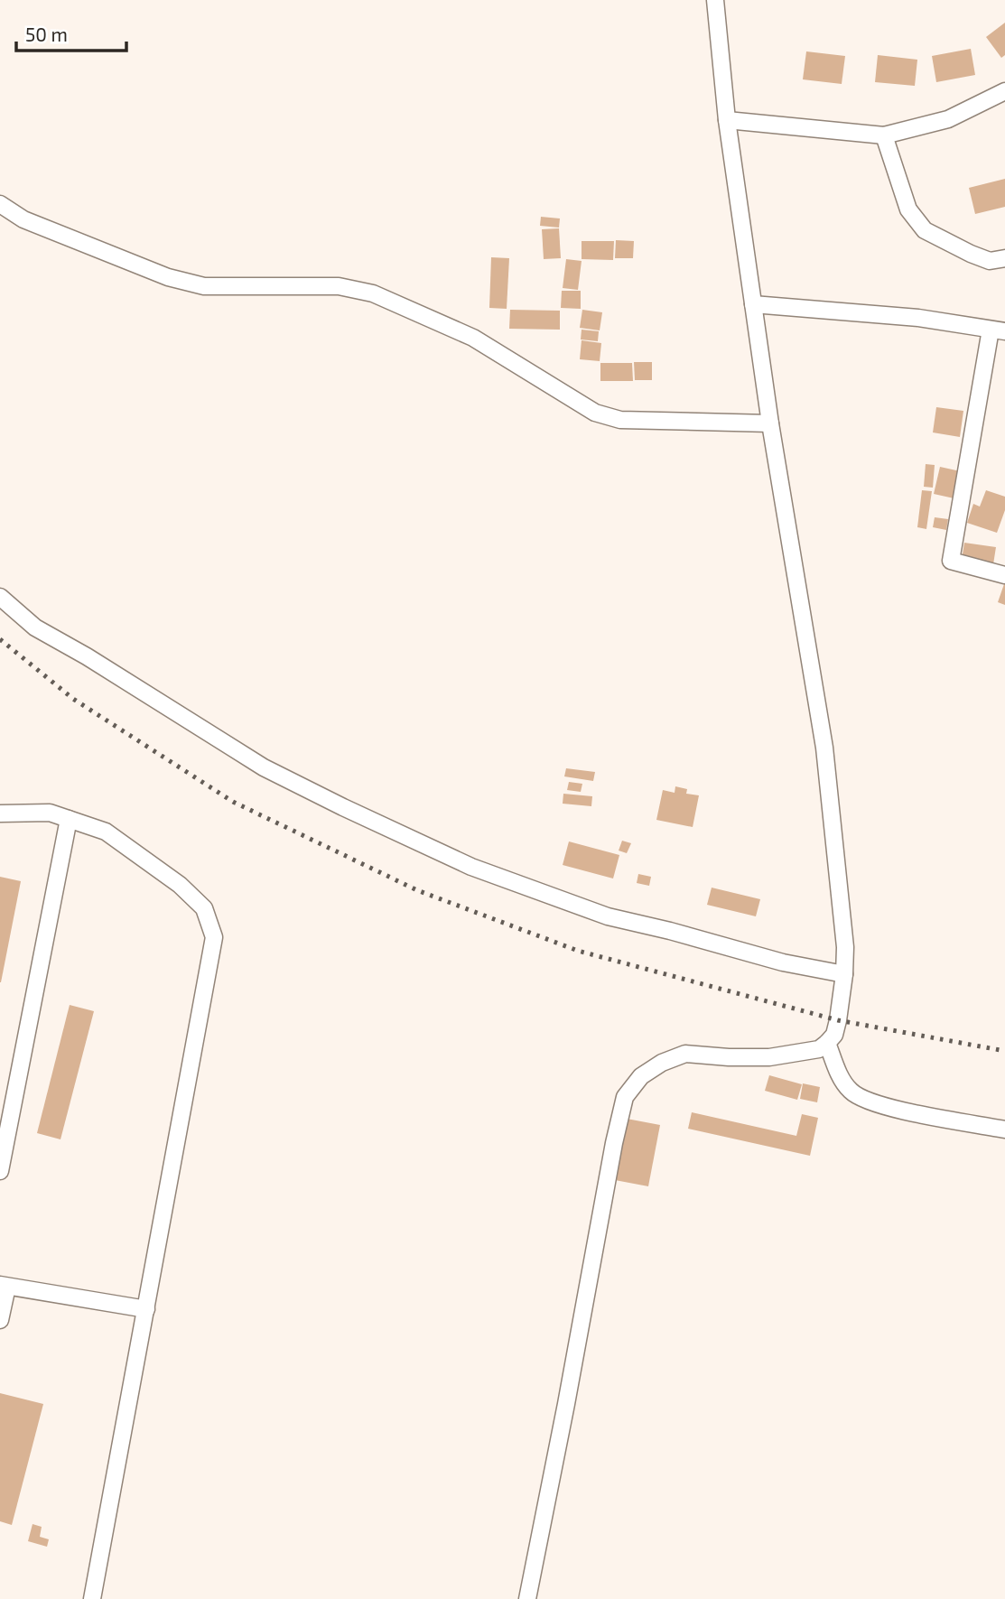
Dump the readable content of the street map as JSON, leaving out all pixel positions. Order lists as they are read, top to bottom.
{
  "scale_bar": "50 m"
}
